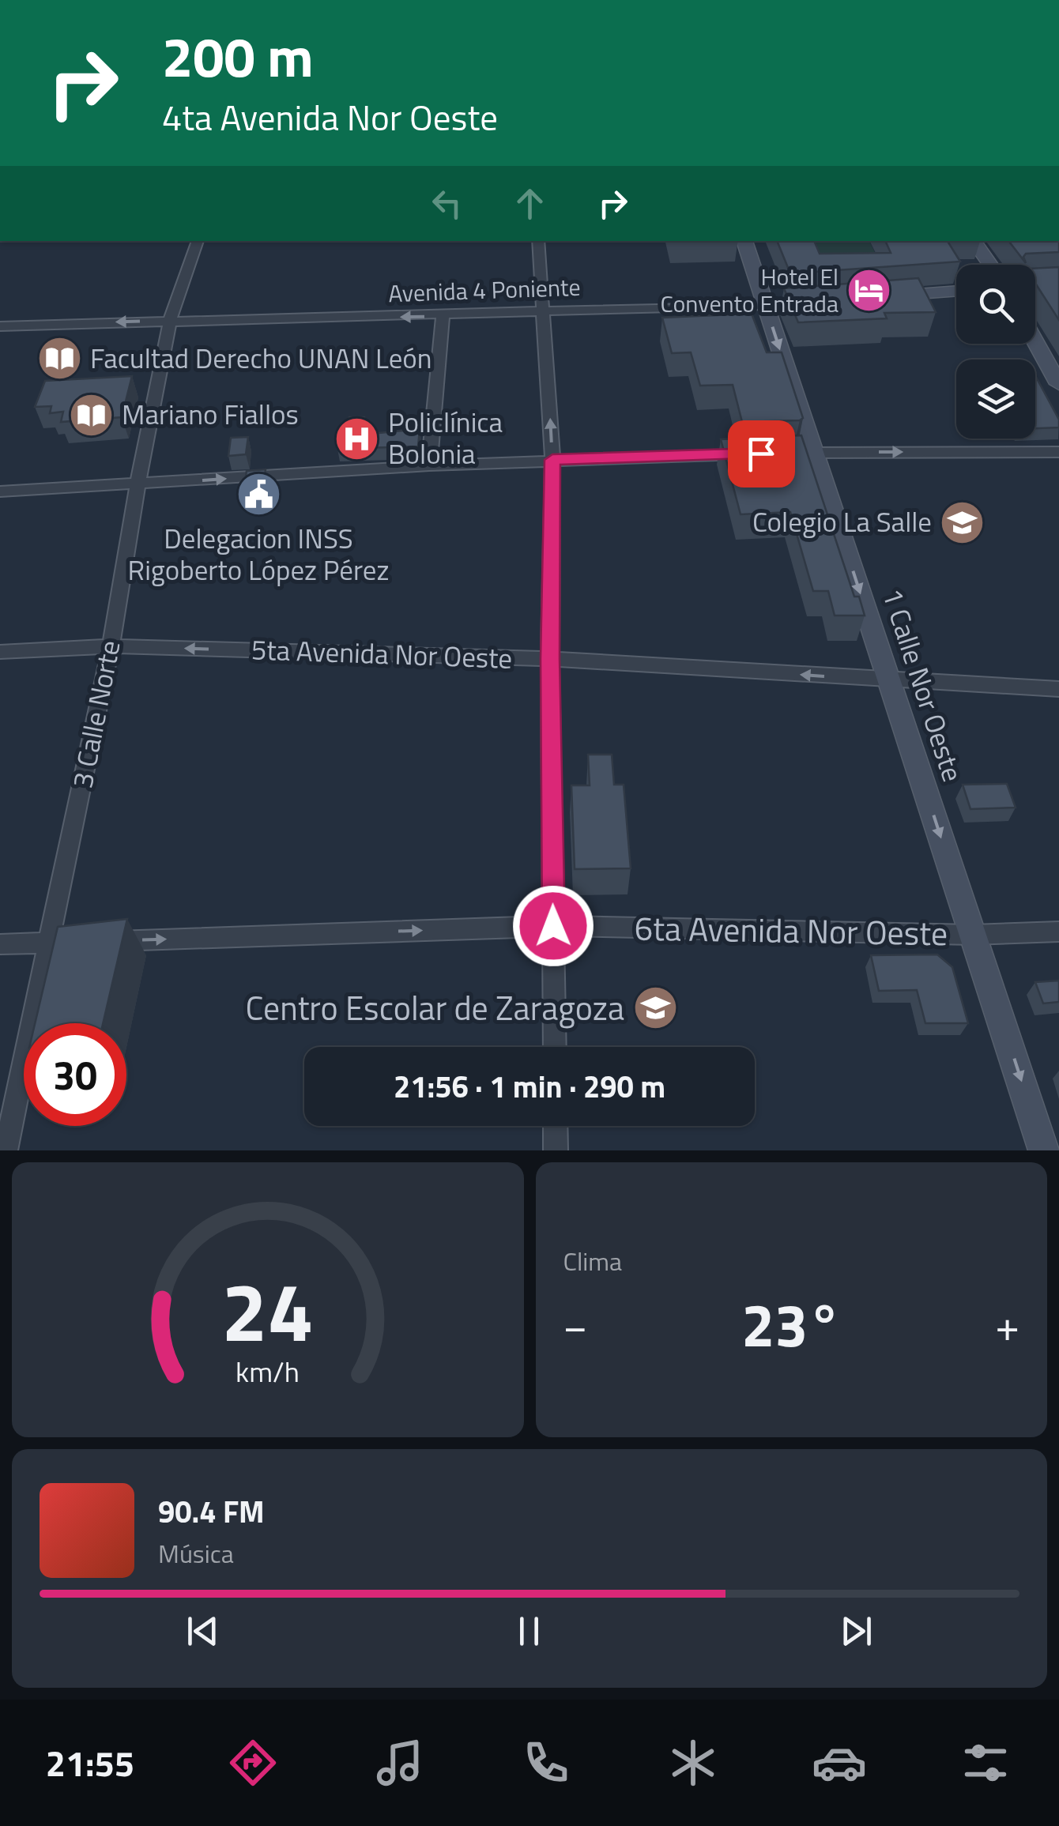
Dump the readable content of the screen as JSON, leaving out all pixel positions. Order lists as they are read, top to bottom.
{
  "streets": {
    "street": [
      "Avenida 4 Poniente",
      "5ta Avenida Nor Oeste",
      "1 Calle Nor Oeste",
      "3 Calle Norte",
      "6ta Avenida Nor Oeste"
    ]
  },
  "crossings": [
    ["Avenida 4 Poniente", "1 Calle Nor Oeste"],
    ["Avenida 4 Poniente", "3 Calle Norte"],
    ["5ta Avenida Nor Oeste", "1 Calle Nor Oeste"],
    ["5ta Avenida Nor Oeste", "3 Calle Norte"],
    ["1 Calle Nor Oeste", "6ta Avenida Nor Oeste"],
    ["3 Calle Norte", "6ta Avenida Nor Oeste"]
  ],
  "one_way": [
    "Avenida 4 Poniente",
    "5ta Avenida Nor Oeste",
    "1 Calle Nor Oeste",
    "6ta Avenida Nor Oeste"
  ],
  "places": {
    "hotel": ["Hotel El Convento Entrada"],
    "library": ["Facultad Derecho UNAN León", "Mariano Fiallos"],
    "hospital": ["Policlínica Bolonia"],
    "public building": ["Delegacion INSS Rigoberto López Pérez"],
    "school or university": ["Colegio La Salle", "Centro Escolar de Zaragoza"]
  },
  "page": {
    "turn": ["200 m", "4ta Avenida Nor Oeste"],
    "limit": "30",
    "trip": "21:56 · 1 min · 290 m",
    "tile": "Clima",
    "heat": ["−", "23°", "+"],
    "song": ["90.4 FM", "Música"],
    "tabs": "21:55",
    "gauge": ["24", "km/h"]
  }
}
